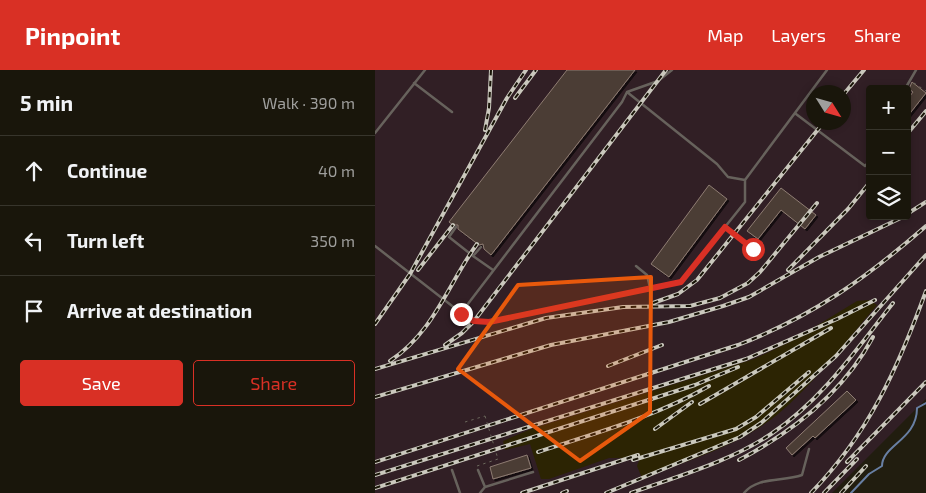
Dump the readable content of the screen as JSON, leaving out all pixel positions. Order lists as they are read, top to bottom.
{
  "north": "bottom right",
  "page": {
    "header": "Pinpoint",
    "nav": ["Map", "Layers", "Share"],
    "heading": ["5 min", "Walk · 390 m"],
    "map_buttons": ["+", "−"],
    "list": [
      ["Continue", "40 m"],
      ["Turn left", "350 m"],
      "Arrive at destination"
    ],
    "buttons": ["Save", "Share"]
  }
}
